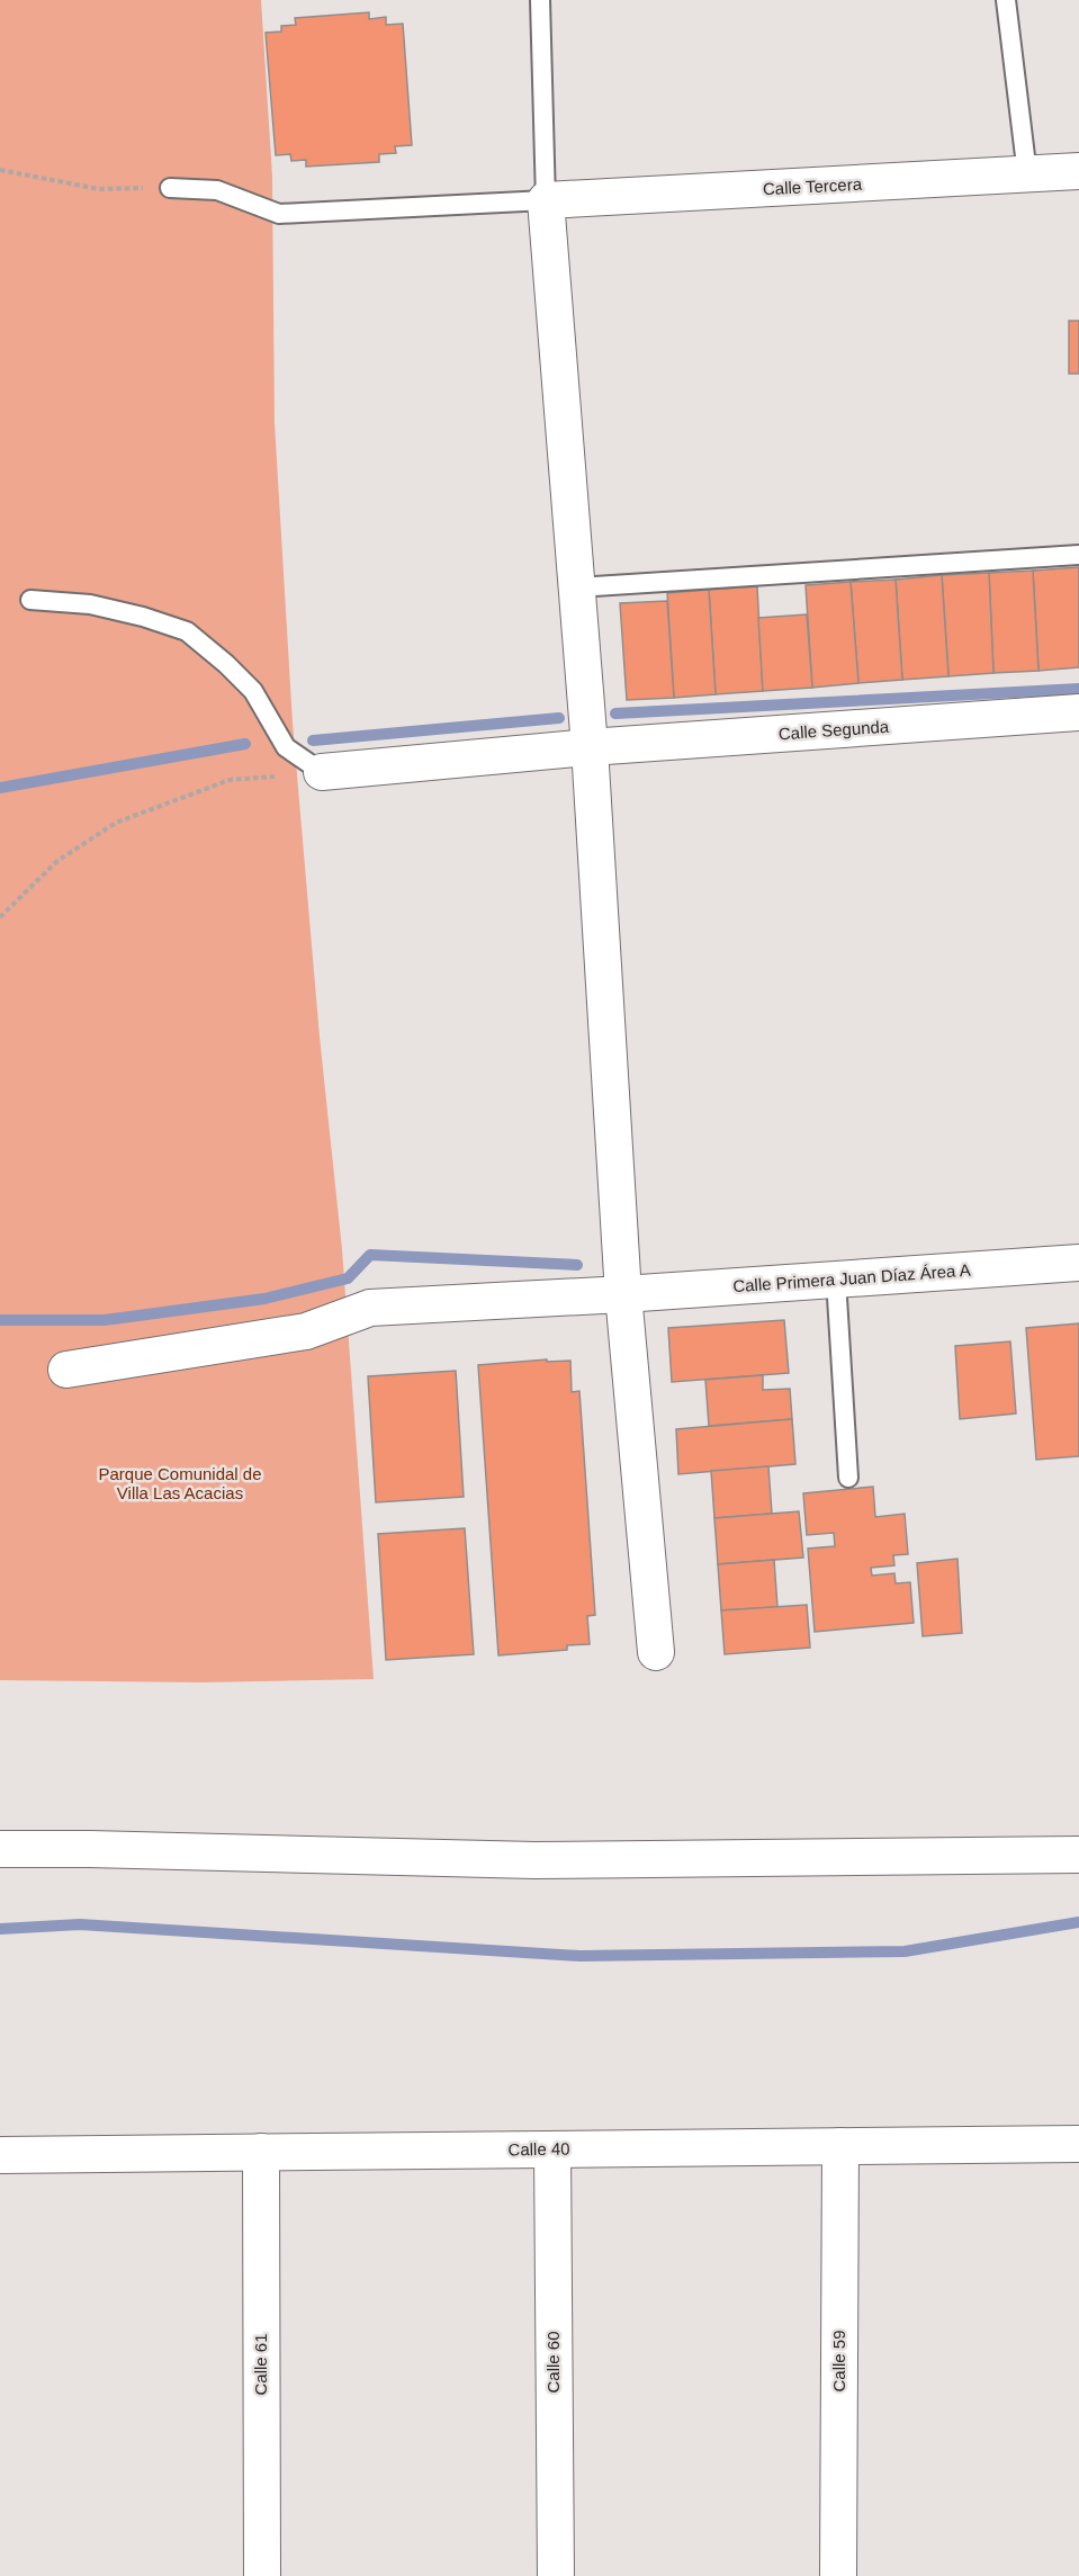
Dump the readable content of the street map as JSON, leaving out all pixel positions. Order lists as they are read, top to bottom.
{
  "streets": {
    "street": [
      "Calle Tercera",
      "Calle Segunda",
      "Calle Primera Juan Díaz Área A",
      "Calle 40",
      "Calle 59",
      "Calle 60",
      "Calle 61"
    ]
  },
  "crossings": [
    ["Calle 40", "Calle 59"],
    ["Calle 40", "Calle 60"],
    ["Calle 40", "Calle 61"]
  ],
  "parks": ["Parque Comunidal de Villa Las Acacias"]
}
